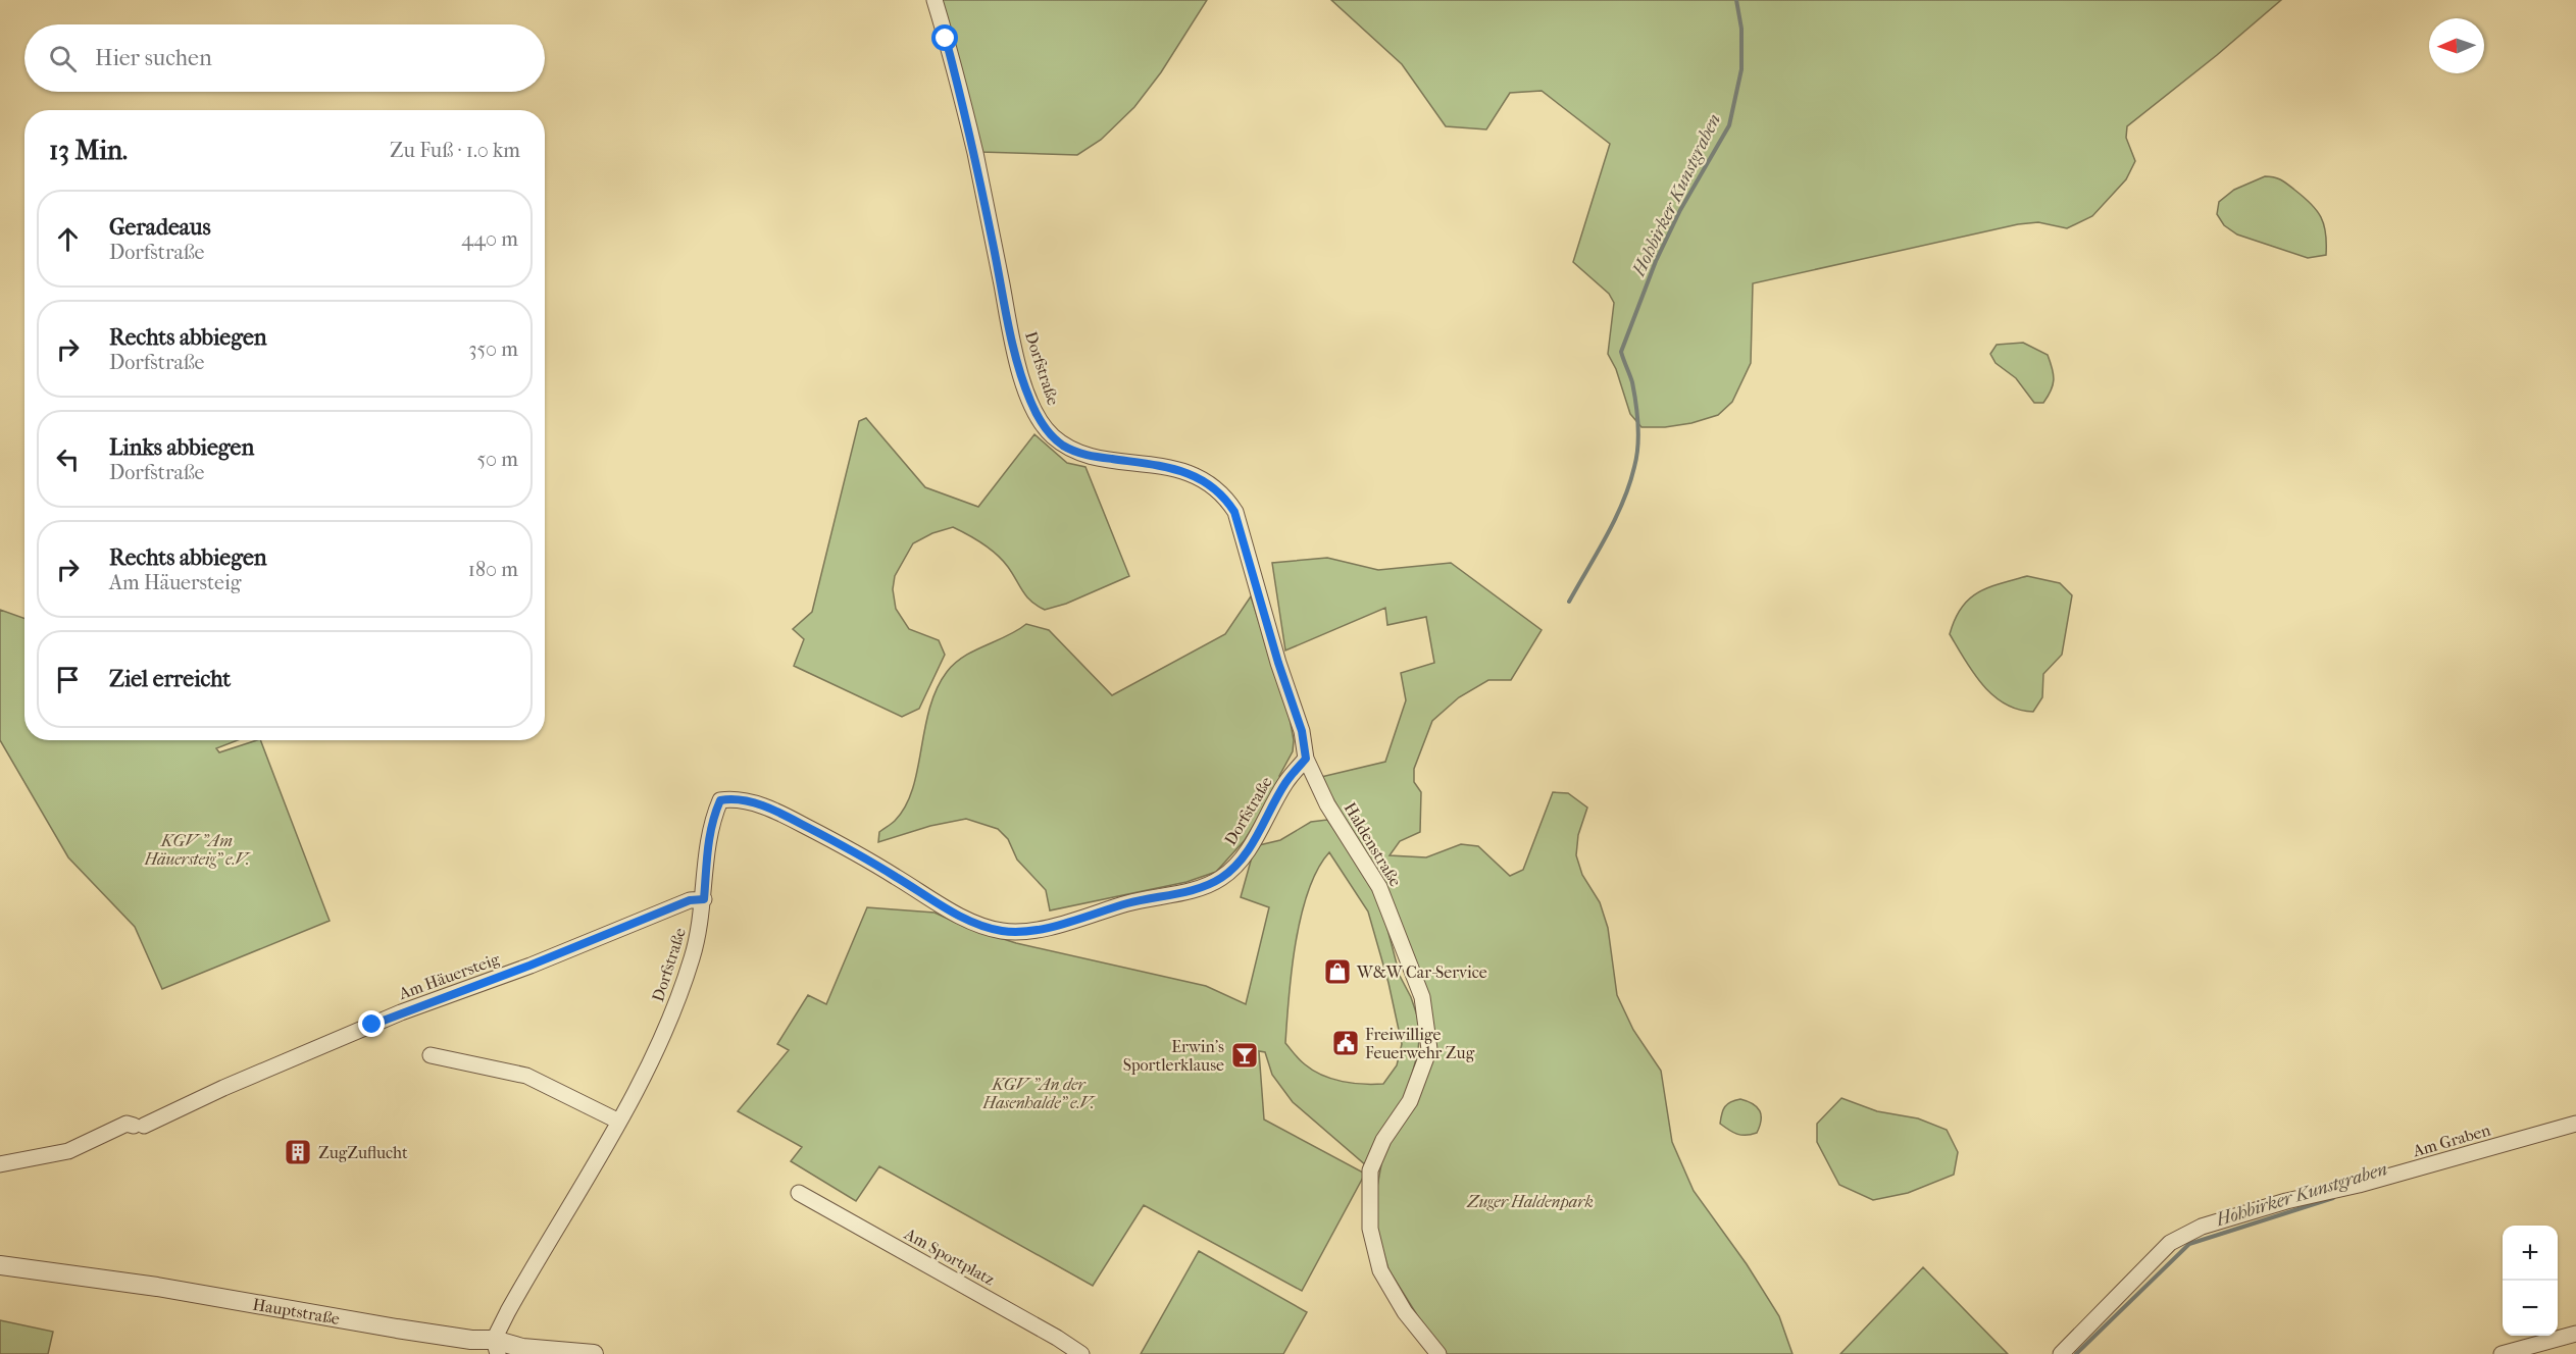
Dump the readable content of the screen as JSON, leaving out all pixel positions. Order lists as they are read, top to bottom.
{
  "streets": {
    "street": [
      "Dorfstraße",
      "Haldenstraße",
      "Am Häuersteig",
      "Am Graben",
      "Am Sportplatz",
      "Hauptstraße"
    ]
  },
  "crossings": [
    ["Dorfstraße", "Haldenstraße"],
    ["Dorfstraße", "Am Häuersteig"],
    ["Dorfstraße", "Hauptstraße"]
  ],
  "water": ["Hohbirker Kunstgraben"],
  "parks": ["KGV \"Am Häuersteig\" e.V.", "KGV \"An der Hasenhalde\" e.V.", "Zuger Haldenpark"],
  "places": {
    "shop": ["W&W Car-Service"],
    "public building": ["Freiwillige Feuerwehr Zug"],
    "bar": ["Erwin’s Sportlerklause"],
    "building": ["ZugZuflucht"]
  },
  "north": "left",
  "page": {
    "search": "Hier suchen",
    "heading": ["13 Min.", "Zu Fuß · 1.0 km"],
    "list": [
      ["Geradeaus", "Dorfstraße", "440 m"],
      ["Rechts abbiegen", "Dorfstraße", "350 m"],
      ["Links abbiegen", "Dorfstraße", "50 m"],
      ["Rechts abbiegen", "Am Häuersteig", "180 m"],
      "Ziel erreicht"
    ],
    "map_buttons": ["+", "−"]
  }
}
